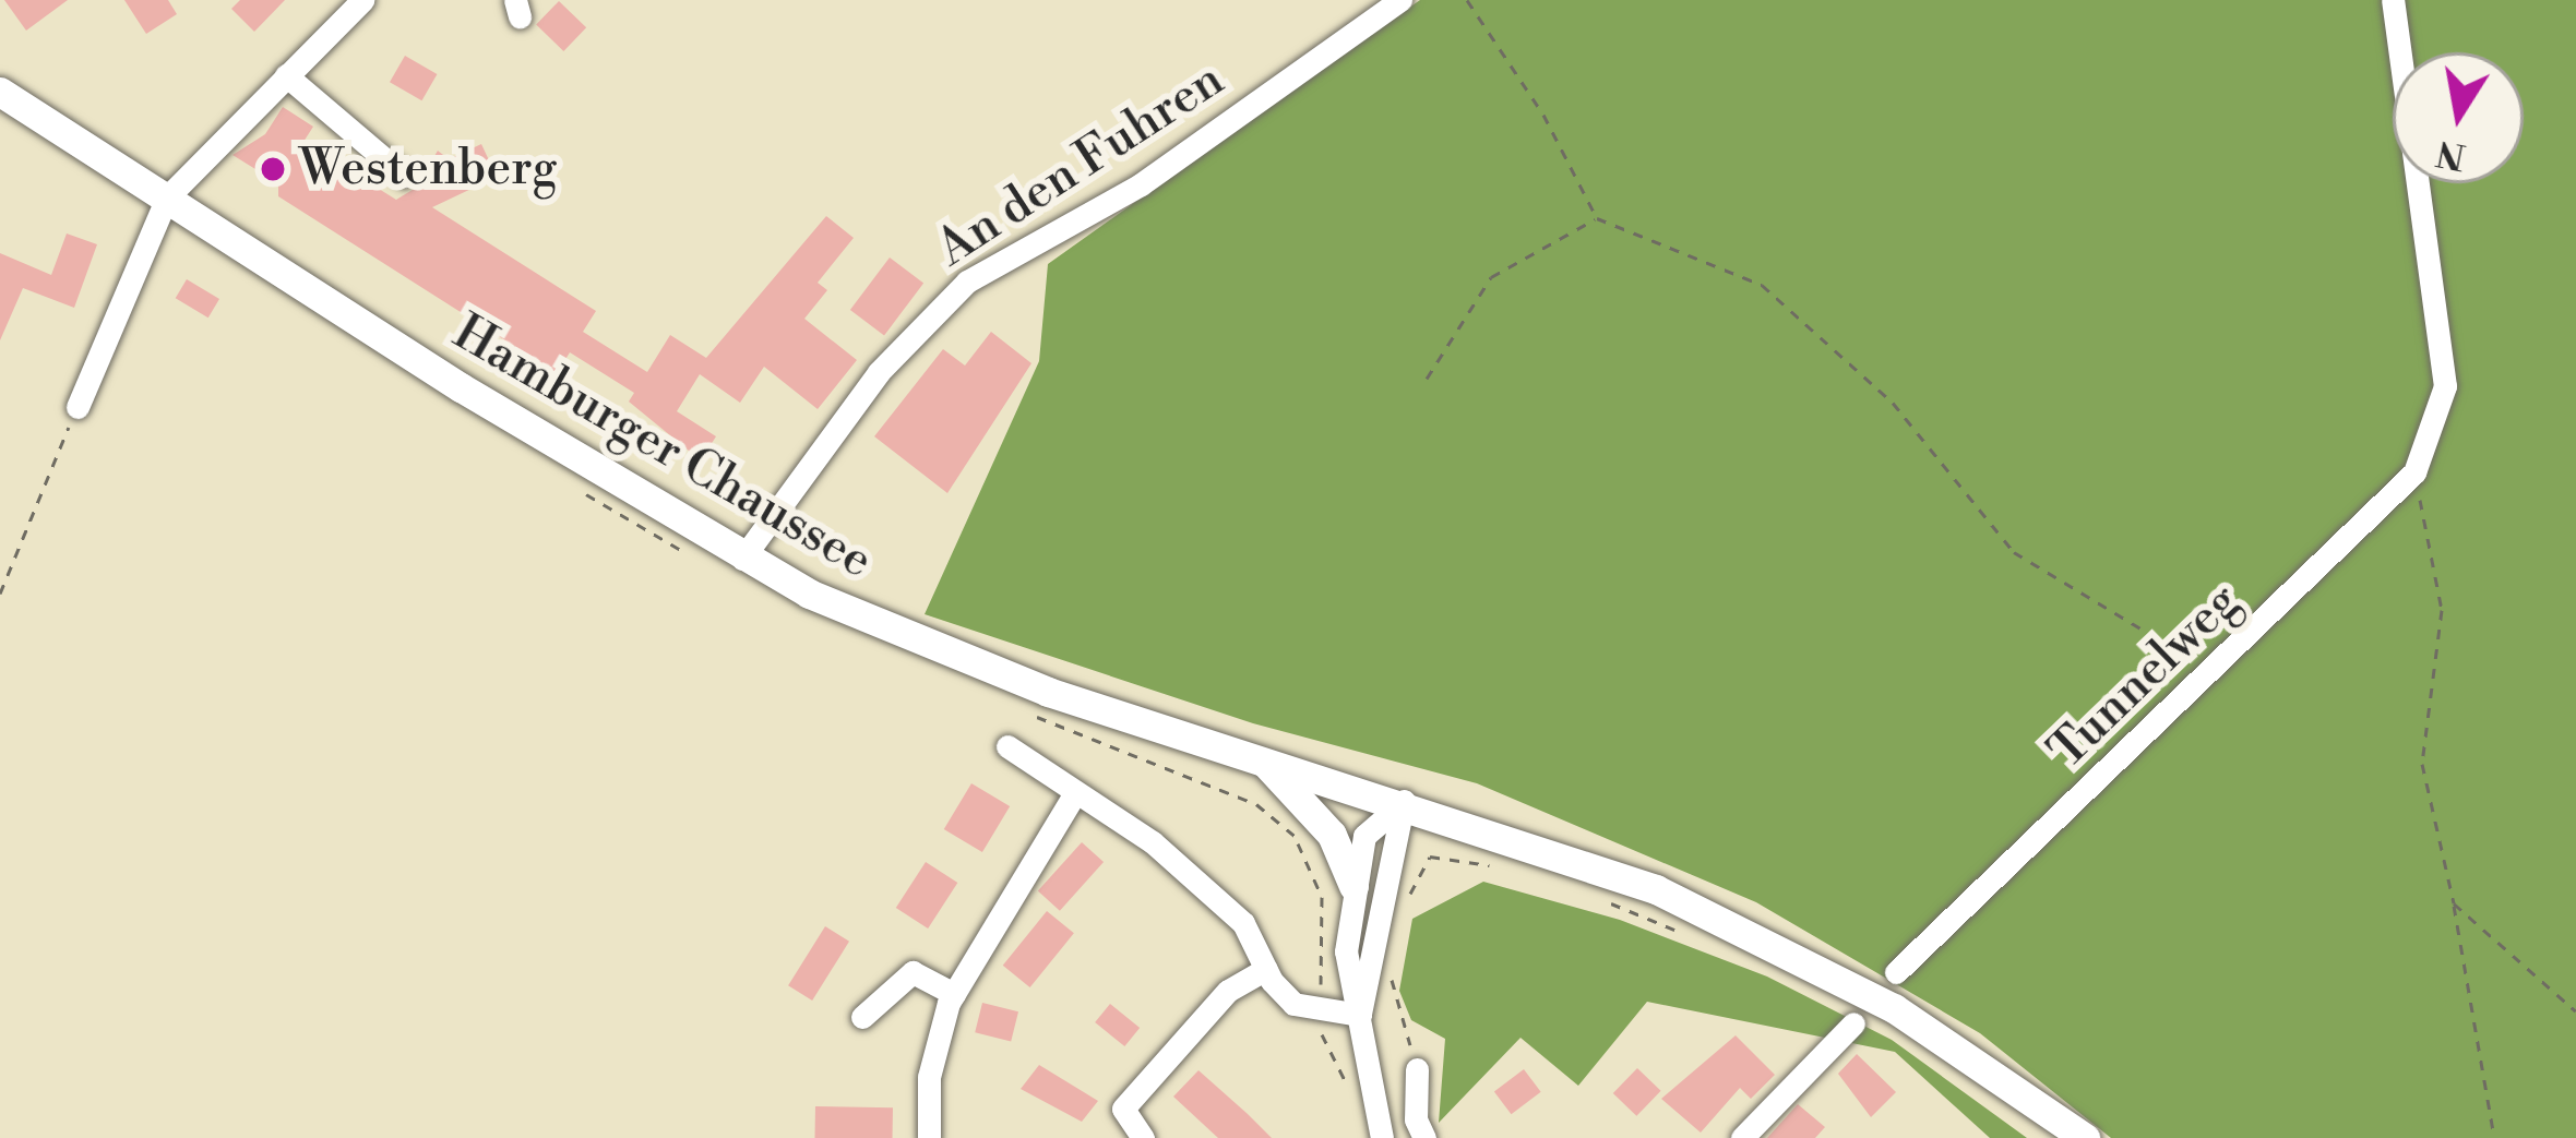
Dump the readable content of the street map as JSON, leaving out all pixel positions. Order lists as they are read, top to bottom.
{
  "streets": {
    "main road": ["Hamburger Chaussee"],
    "street": ["An den Fuhren", "Tunnelweg"]
  },
  "crossings": [
    ["An den Fuhren", "Hamburger Chaussee"]
  ],
  "places": ["Westenberg"],
  "north": "bottom"
}
